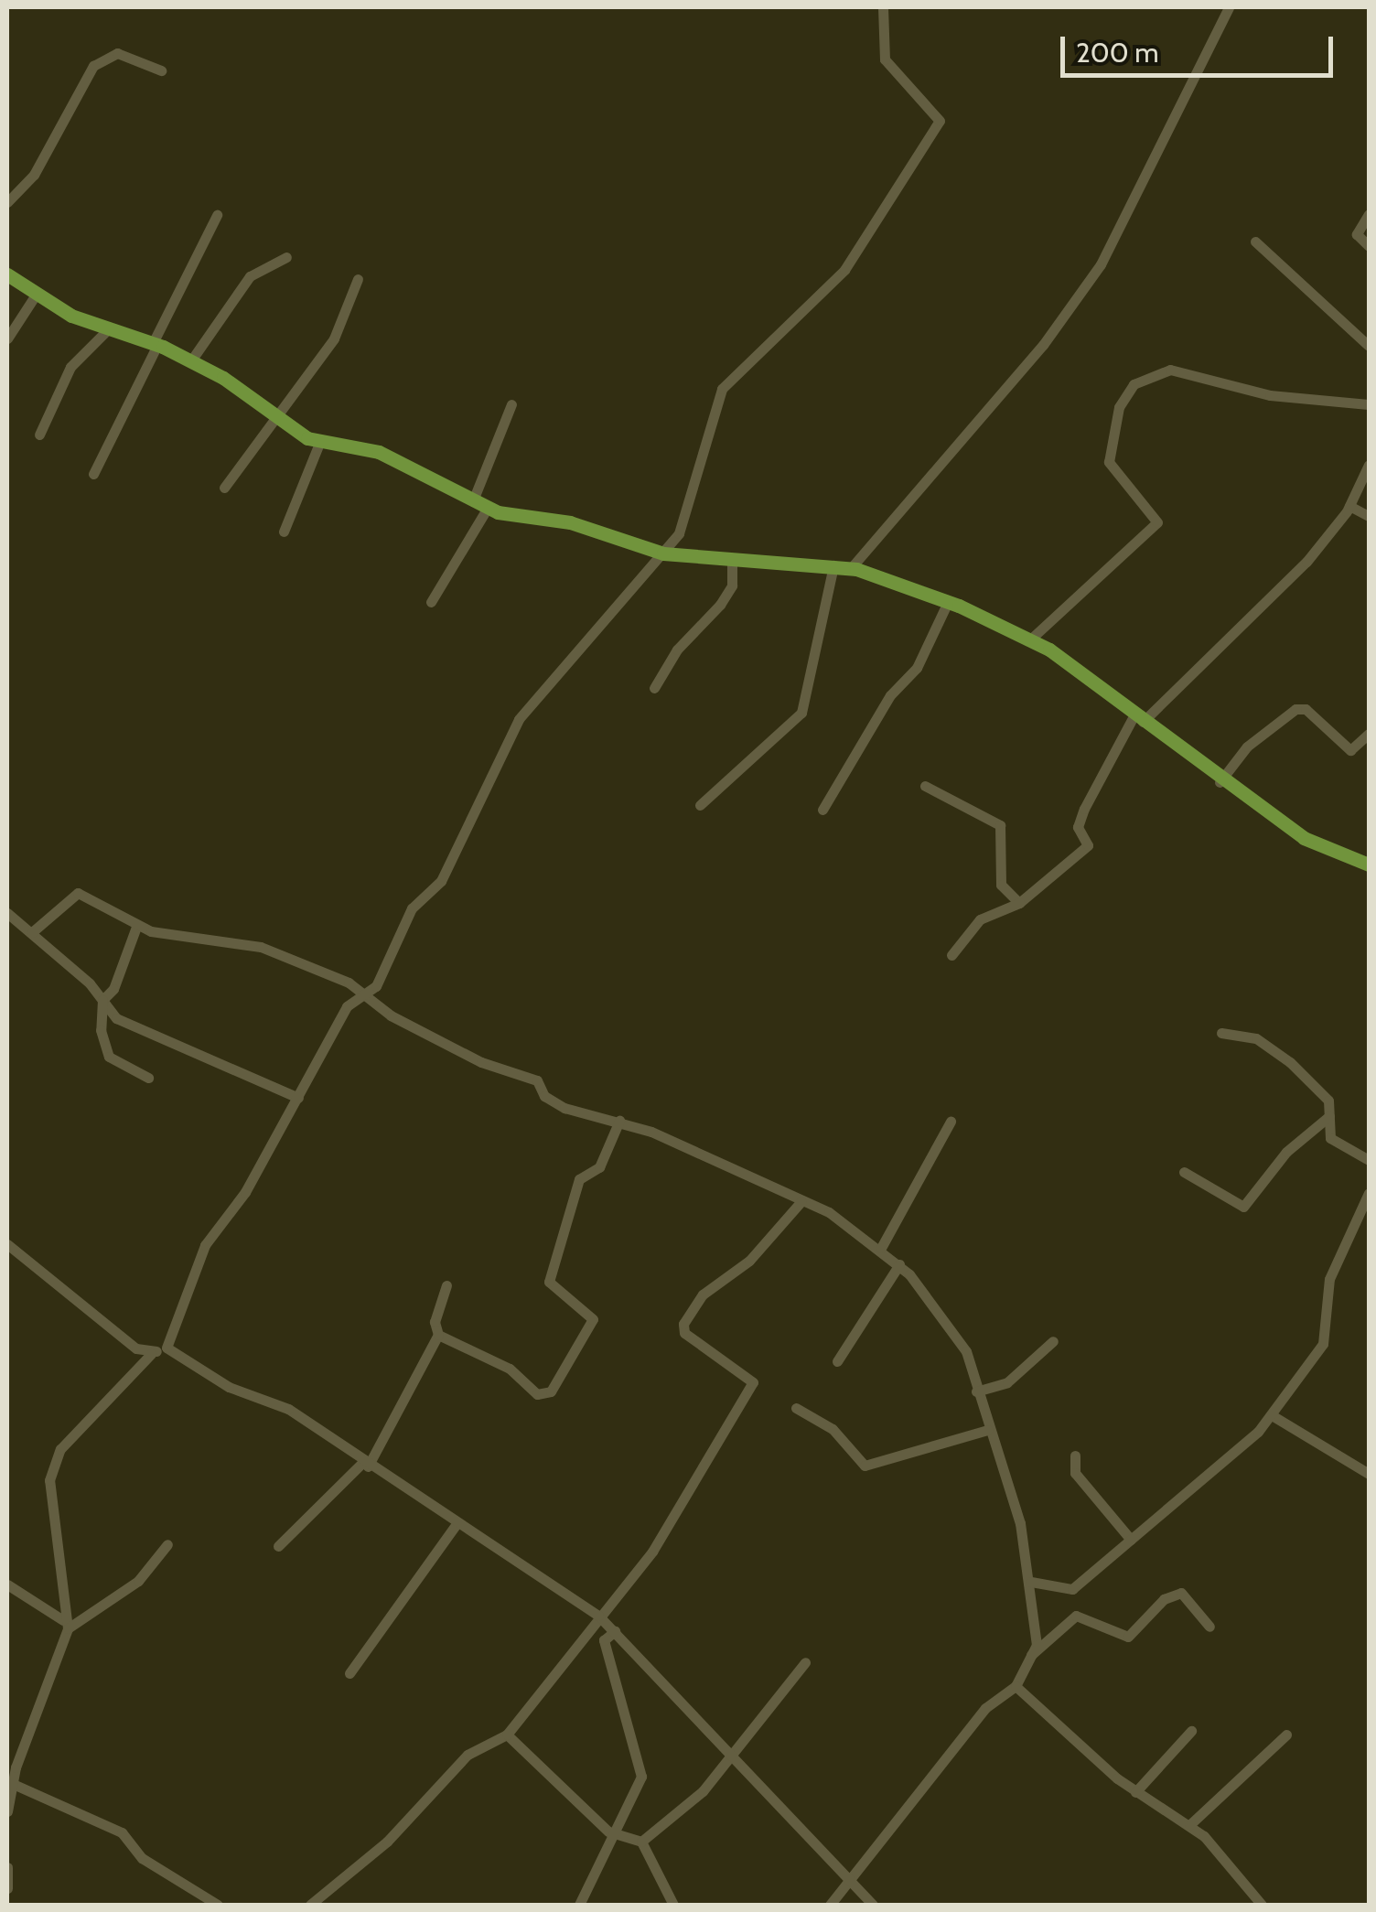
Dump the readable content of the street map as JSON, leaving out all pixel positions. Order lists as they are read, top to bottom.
{
  "scale_bar": "200 m"
}
